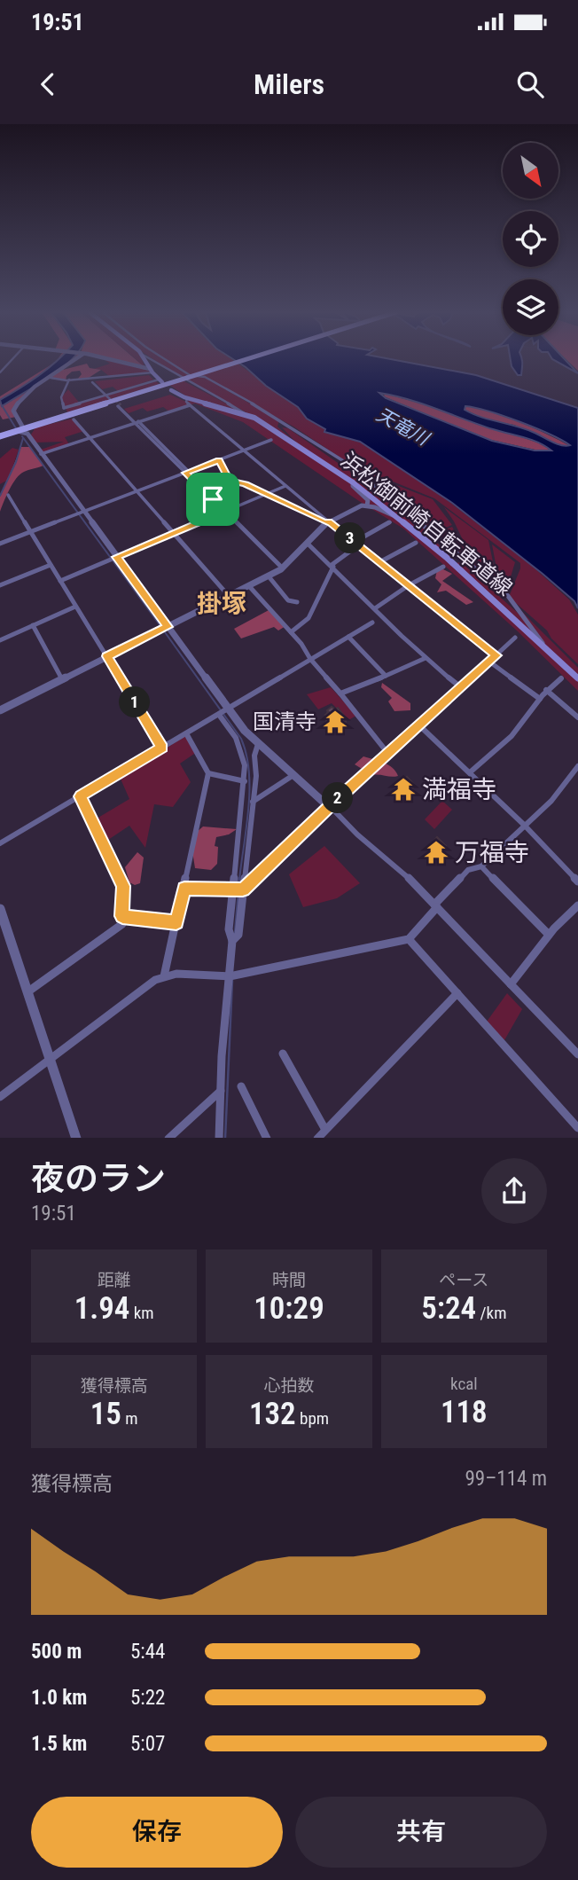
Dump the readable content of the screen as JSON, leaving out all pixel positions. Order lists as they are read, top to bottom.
{
  "streets": {
    "main road": ["浜松御前崎自転車道線"]
  },
  "districts": ["掛塚"],
  "water": ["天竜川"],
  "places": {
    "temple": ["国清寺", "満福寺", "万福寺"]
  },
  "north": "bottom right",
  "page": {
    "status": "19:51",
    "header": "Milers",
    "pins": ["3", "1", "2"],
    "heading": ["夜のラン", "19:51"],
    "stats": [
      ["距離", "1.94 km"],
      ["時間", "10:29"],
      ["ペース", "5:24 /km"],
      ["獲得標高", "15 m"],
      ["心拍数", "132 bpm"],
      ["kcal", "118"]
    ],
    "chart": ["獲得標高", "99–114 m"],
    "list": [
      {
        "name": "500 m",
        "note": "5:44"
      },
      {
        "name": "1.0 km",
        "note": "5:22"
      },
      {
        "name": "1.5 km",
        "note": "5:07"
      }
    ],
    "buttons": ["保存", "共有"]
  }
}
